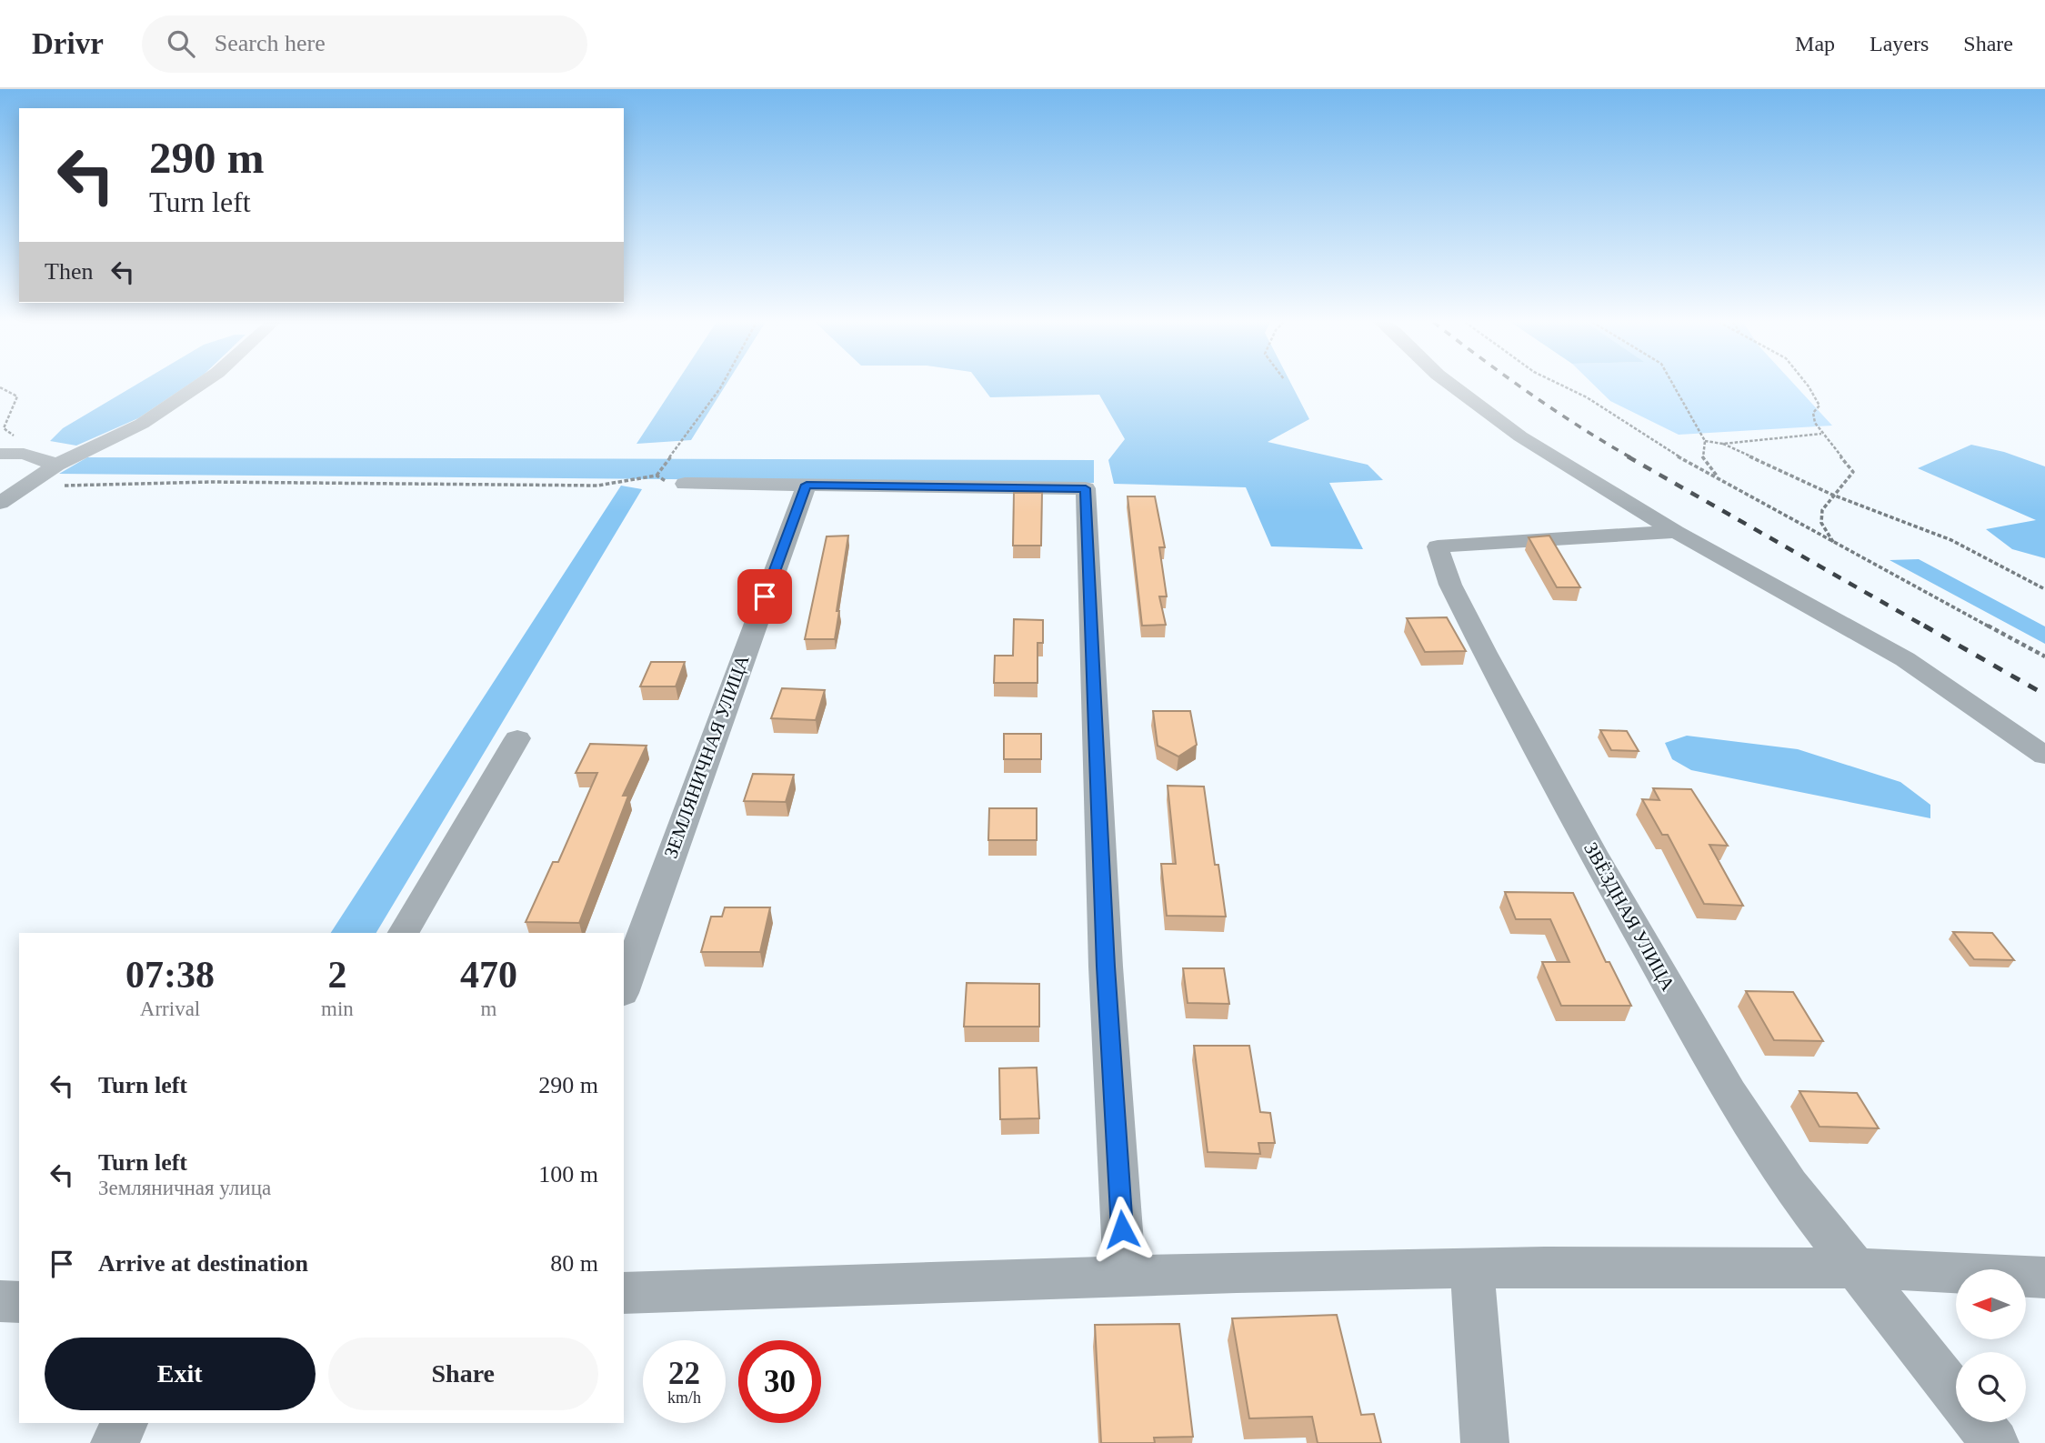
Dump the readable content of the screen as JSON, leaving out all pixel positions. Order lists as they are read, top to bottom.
{
  "streets": {
    "street": ["ЗЕМЛЯНИЧНАЯ УЛИЦА", "ЗВЁЗДНАЯ УЛИЦА"]
  },
  "north": "left",
  "page": {
    "header": "Drivr",
    "search": "Search here",
    "nav": ["Map", "Layers", "Share"],
    "turn": ["290 m", "Turn left"],
    "then": "Then",
    "eta": [
      "07:38",
      "Arrival",
      "2",
      "min",
      "470",
      "m"
    ],
    "list": [
      {
        "name": "Turn left",
        "value": "290 m"
      },
      {
        "name": "Turn left",
        "note": "Земляничная улица",
        "value": "100 m"
      },
      {
        "name": "Arrive at destination",
        "value": "80 m"
      }
    ],
    "buttons": ["Exit", "Share"],
    "speed": "22 km/h",
    "limit": "30"
  }
}
